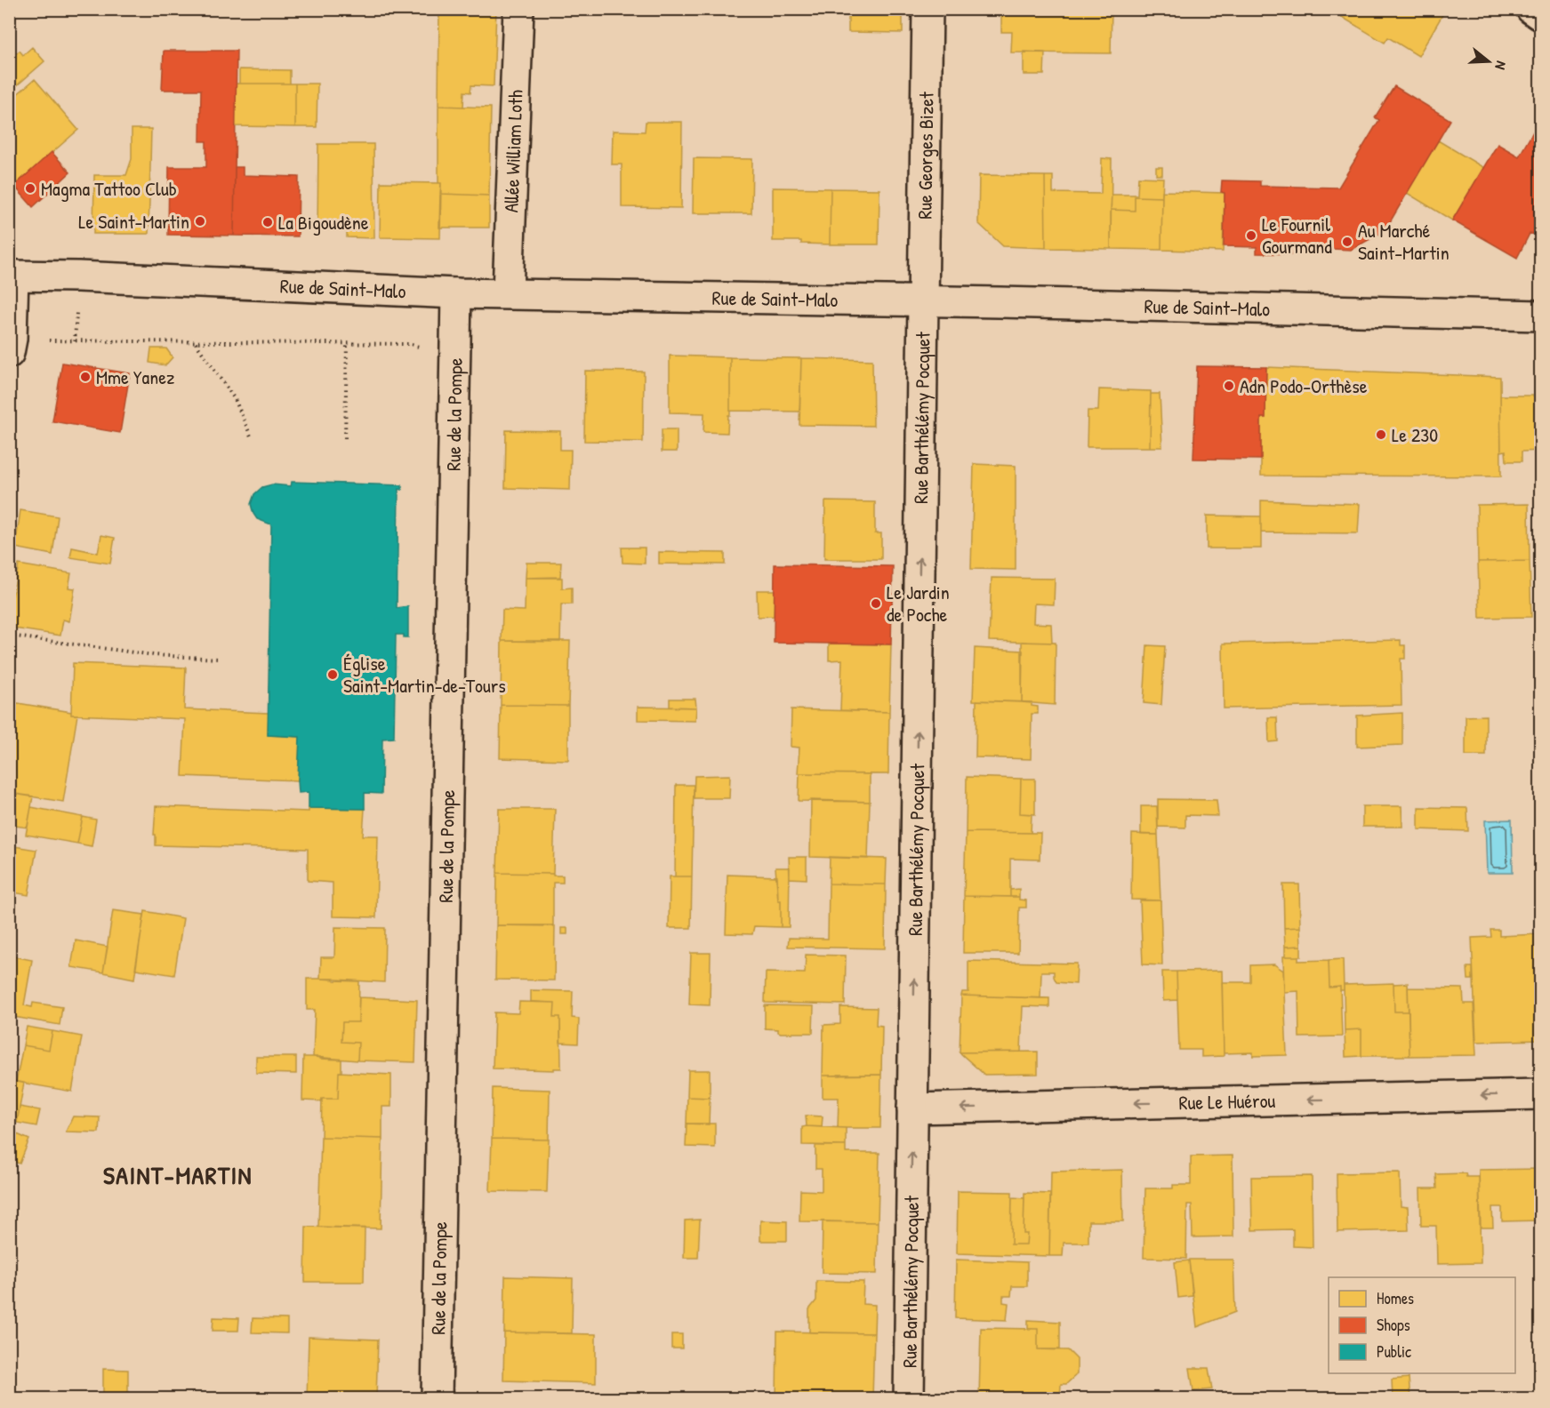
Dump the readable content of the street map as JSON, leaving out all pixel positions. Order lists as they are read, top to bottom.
{
  "streets": {
    "street": [
      "Allée William Loth",
      "Rue Georges Bizet",
      "Rue de Saint-Malo",
      "Rue de la Pompe",
      "Rue Barthélémy Pocquet",
      "Rue Le Huérou"
    ]
  },
  "crossings": [
    ["Allée William Loth", "Rue de Saint-Malo"],
    ["Rue Georges Bizet", "Rue de Saint-Malo"],
    ["Rue Georges Bizet", "Rue Barthélémy Pocquet"],
    ["Rue de Saint-Malo", "Rue de la Pompe"],
    ["Rue de Saint-Malo", "Rue Barthélémy Pocquet"],
    ["Rue Barthélémy Pocquet", "Rue Le Huérou"]
  ],
  "one_way": ["Rue Barthélémy Pocquet", "Rue Le Huérou"],
  "districts": ["SAINT-MARTIN"],
  "places": [
    "Magma Tattoo Club",
    "Le Saint-Martin",
    "La Bigoudène",
    "Le Fournil Gourmand",
    "Au Marché Saint-Martin",
    "Mme Yanez",
    "Adn Podo-Orthèse",
    "Le 230",
    "Le Jardin de Poche",
    "Église Saint-Martin-de-Tours"
  ],
  "legend": ["Homes", "Shops", "Public"],
  "north": "right"
}
